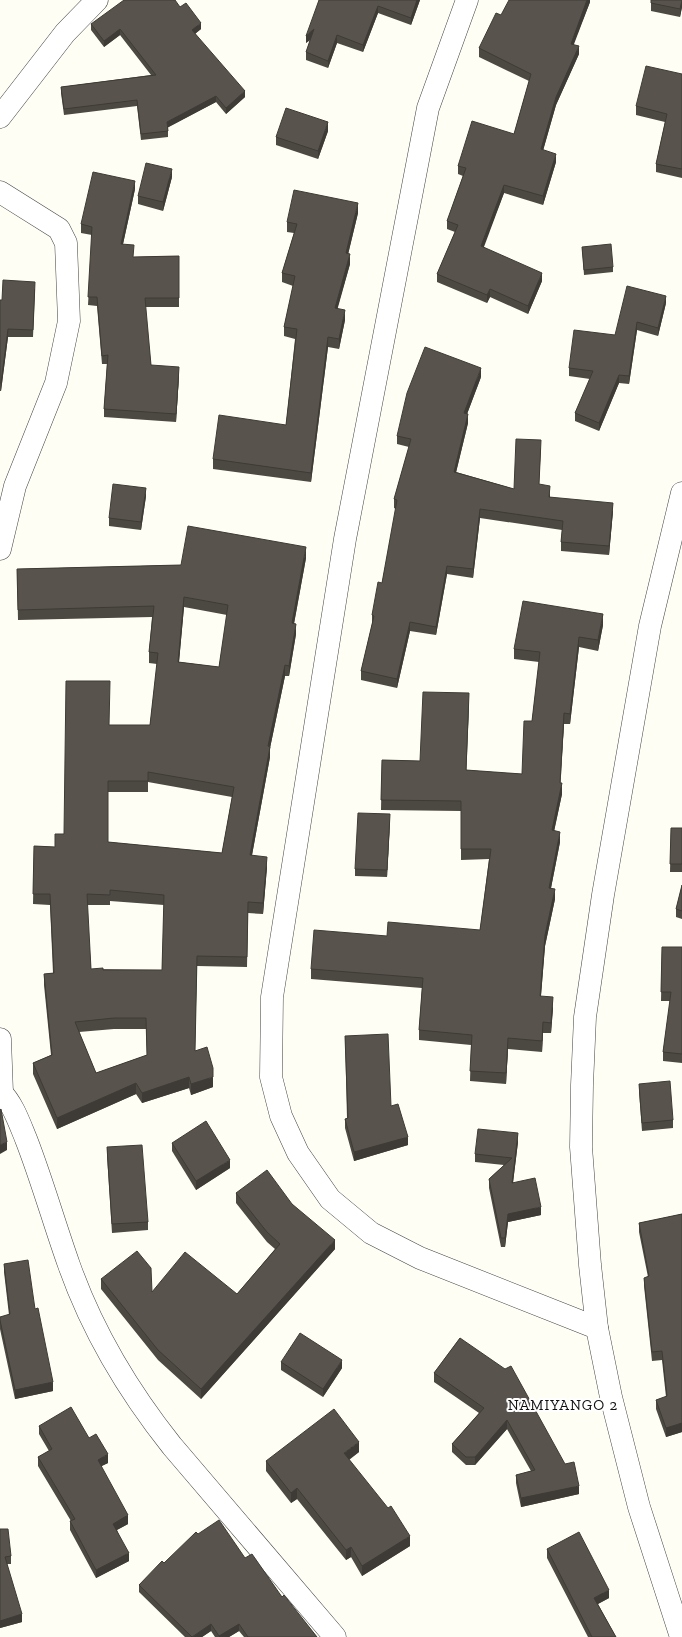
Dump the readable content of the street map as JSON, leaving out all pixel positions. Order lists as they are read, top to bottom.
{
  "districts": ["NAMIYANGO 2"]
}
